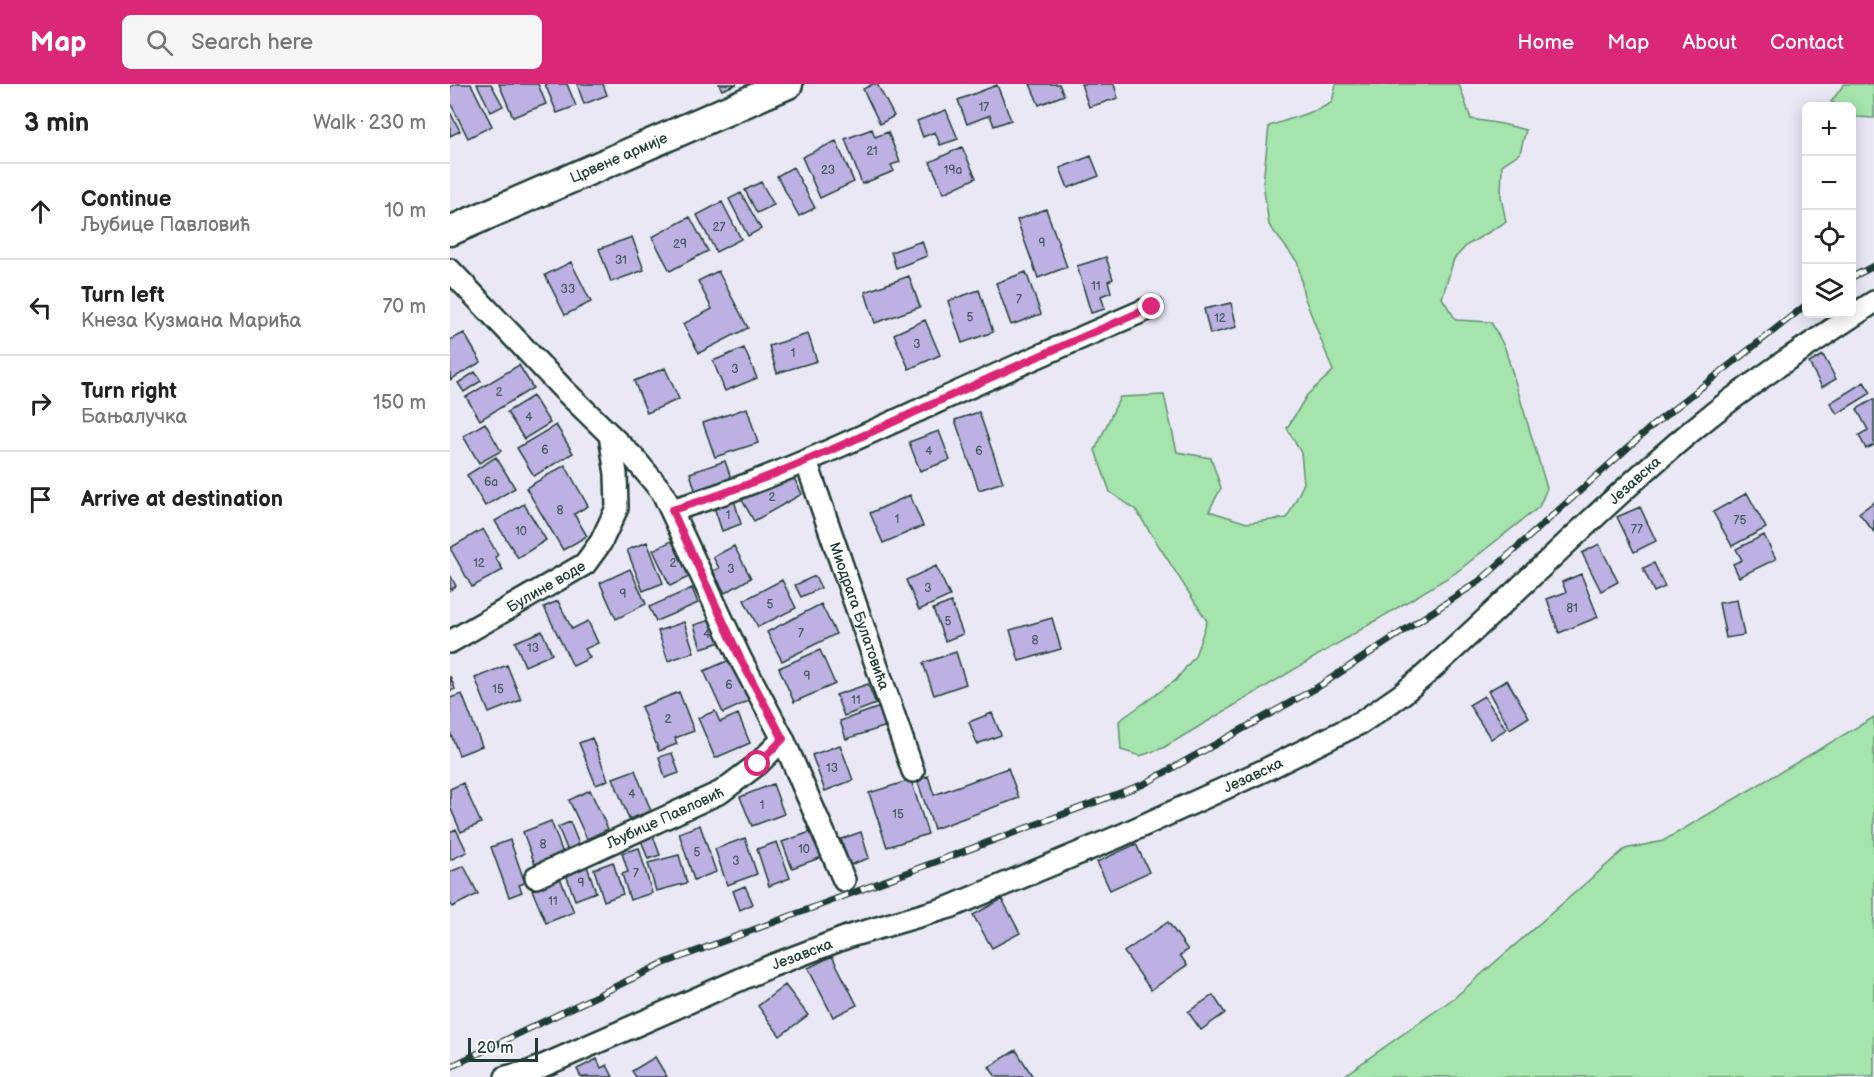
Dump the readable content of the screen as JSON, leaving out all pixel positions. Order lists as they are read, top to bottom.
{
  "streets": {
    "main road": ["Црвене армије"],
    "street": [
      "Језавска",
      "Булине воде",
      "Миодрага Булатовића",
      "Љубице Павловић"
    ]
  },
  "house_numbers": [
    "17",
    "21",
    "23",
    "19a",
    "27",
    "9",
    "29",
    "31",
    "11",
    "33",
    "7",
    "5",
    "12",
    "3",
    "1",
    "3",
    "2",
    "4",
    "6",
    "4",
    "6",
    "6a",
    "2",
    "8",
    "1",
    "1",
    "75",
    "77",
    "10",
    "12",
    "2",
    "3",
    "3",
    "9",
    "5",
    "81",
    "5",
    "7",
    "4",
    "8",
    "13",
    "9",
    "6",
    "15",
    "11",
    "2",
    "13",
    "4",
    "1",
    "15",
    "8",
    "10",
    "5",
    "3",
    "7",
    "9",
    "11"
  ],
  "scale_bar": "20 m",
  "page": {
    "header": "Map",
    "search": "Search here",
    "nav": [
      "Home",
      "Map",
      "About",
      "Contact"
    ],
    "heading": ["3 min", "Walk · 230 m"],
    "map_buttons": ["+", "−"],
    "list": [
      ["Continue", "Љубице Павловић", "10 m"],
      ["Turn left", "Кнеза Кузмана Марића", "70 m"],
      ["Turn right", "Бањалучка", "150 m"],
      "Arrive at destination"
    ],
    "scale": "20 m"
  }
}
